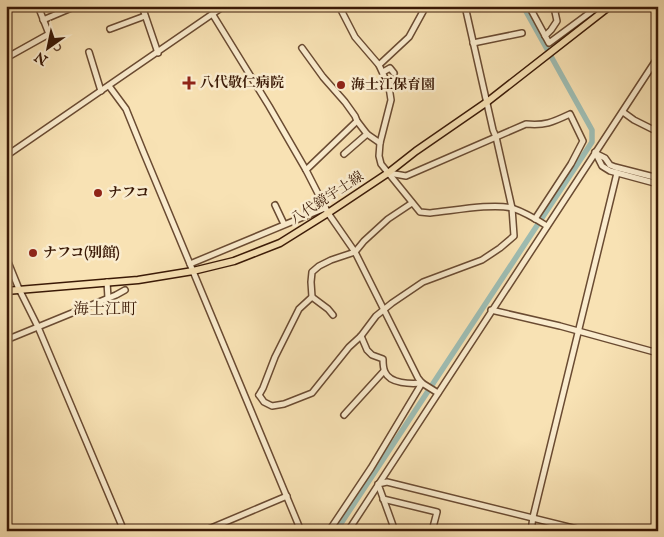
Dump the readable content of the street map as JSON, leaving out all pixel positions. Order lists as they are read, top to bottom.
{
  "streets": {
    "main road": ["八代鏡宇土線"]
  },
  "districts": ["海士江町"],
  "places": {
    "health": ["八代敬仁病院"],
    "other": ["海士江保育園", "ナフコ", "ナフコ(別館)"]
  },
  "north": "bottom left"
}
